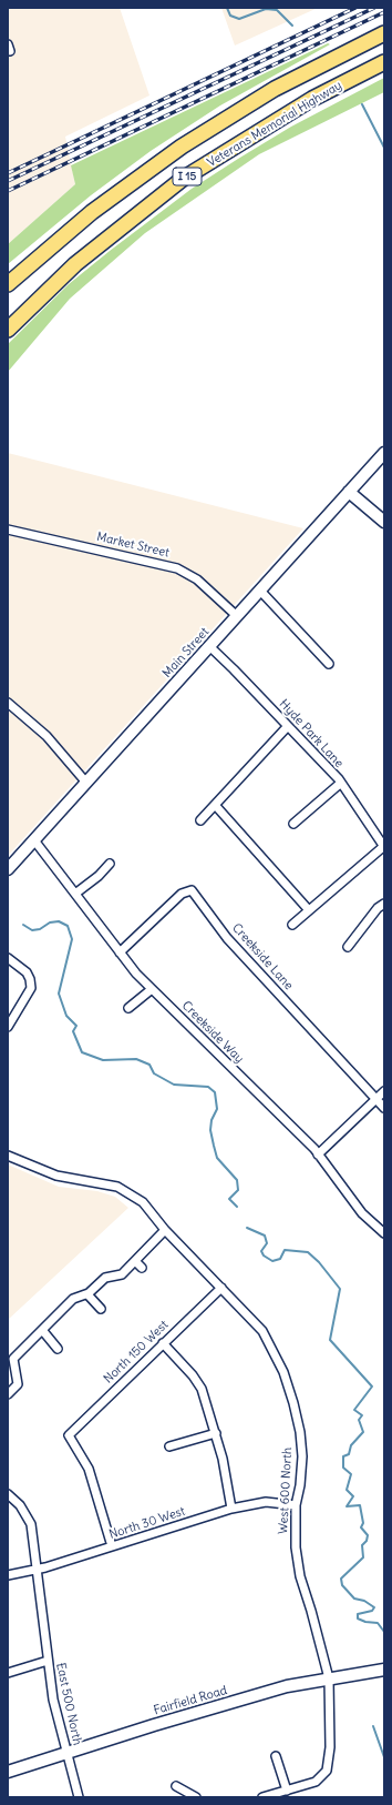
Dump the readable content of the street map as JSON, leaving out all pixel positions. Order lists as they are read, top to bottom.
{
  "streets": {
    "highway": ["Veterans Memorial Highway", "I 15"],
    "main road": ["Main Street", "Fairfield Road"],
    "street": [
      "Market Street",
      "Hyde Park Lane",
      "Creekside Lane",
      "Creekside Way",
      "North 150 West",
      "West 600 North",
      "North 30 West",
      "East 500 North"
    ]
  },
  "crossings": [
    ["Market Street", "Main Street"],
    ["Main Street", "Hyde Park Lane"],
    ["Main Street", "Creekside Way"],
    ["Creekside Lane", "Creekside Way"],
    ["North 150 West", "West 600 North"],
    ["North 150 West", "North 30 West"],
    ["West 600 North", "North 30 West"],
    ["West 600 North", "Fairfield Road"],
    ["North 30 West", "East 500 North"],
    ["Fairfield Road", "East 500 North"]
  ]
}
